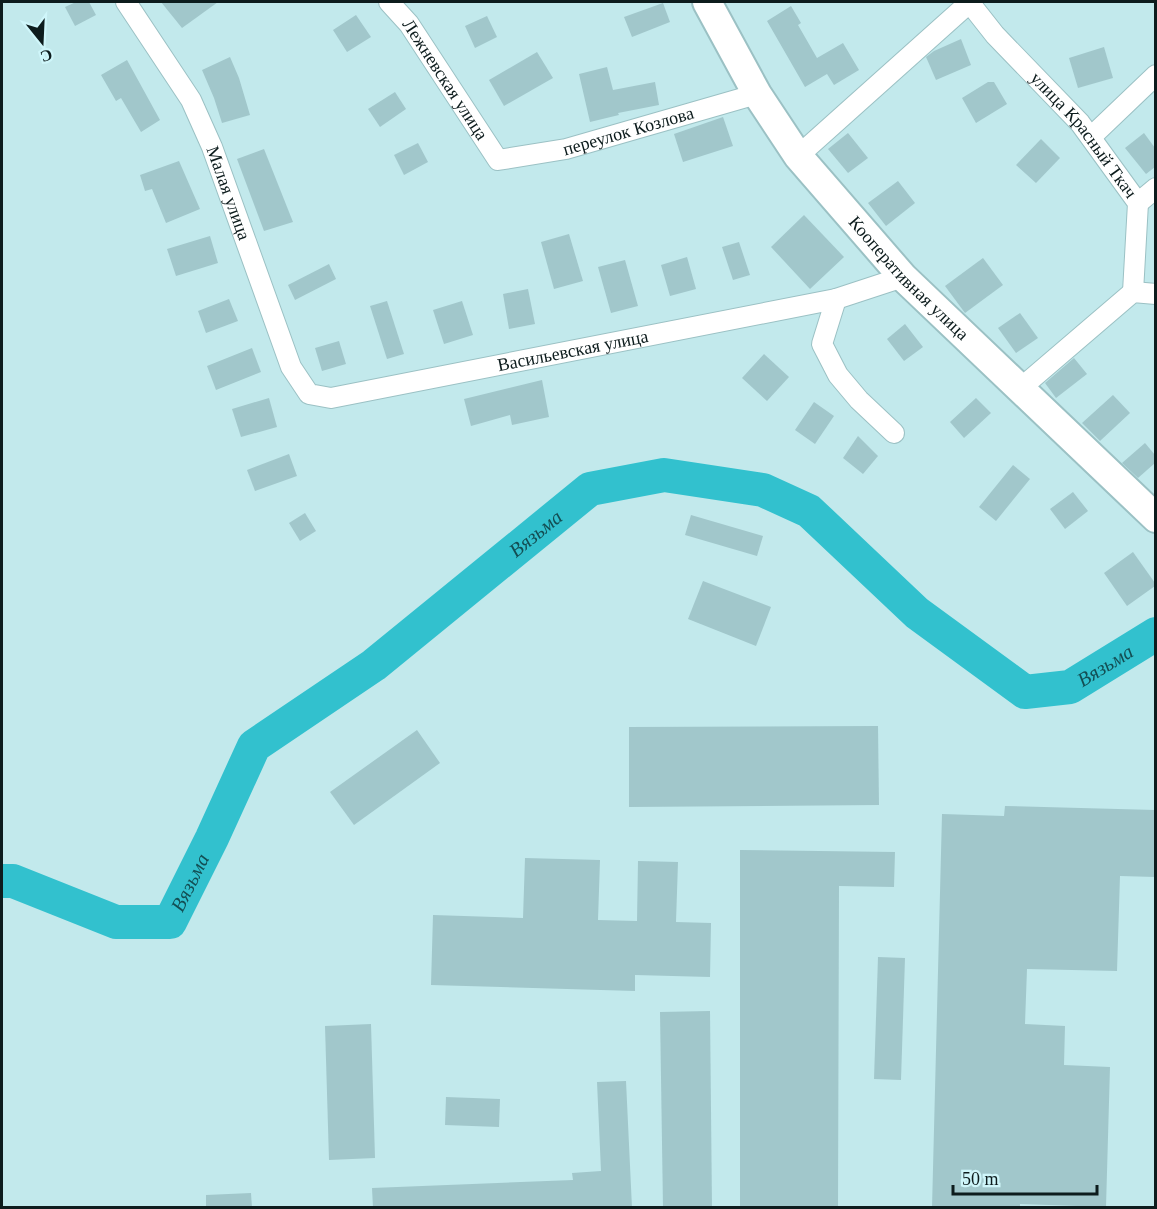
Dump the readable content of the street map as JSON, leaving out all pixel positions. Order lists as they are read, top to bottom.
{
  "streets": {
    "street": [
      "Лежневская улица",
      "переулок Козлова",
      "улица Красный Ткач",
      "Малая улица",
      "Кооперативная улица",
      "Васильевская улица"
    ]
  },
  "crossings": [
    ["Лежневская улица", "переулок Козлова"],
    ["переулок Козлова", "Кооперативная улица"],
    ["Малая улица", "Васильевская улица"],
    ["Кооперативная улица", "Васильевская улица"]
  ],
  "water": ["Вязьма"],
  "scale_bar": "50 m",
  "north": "bottom"
}
